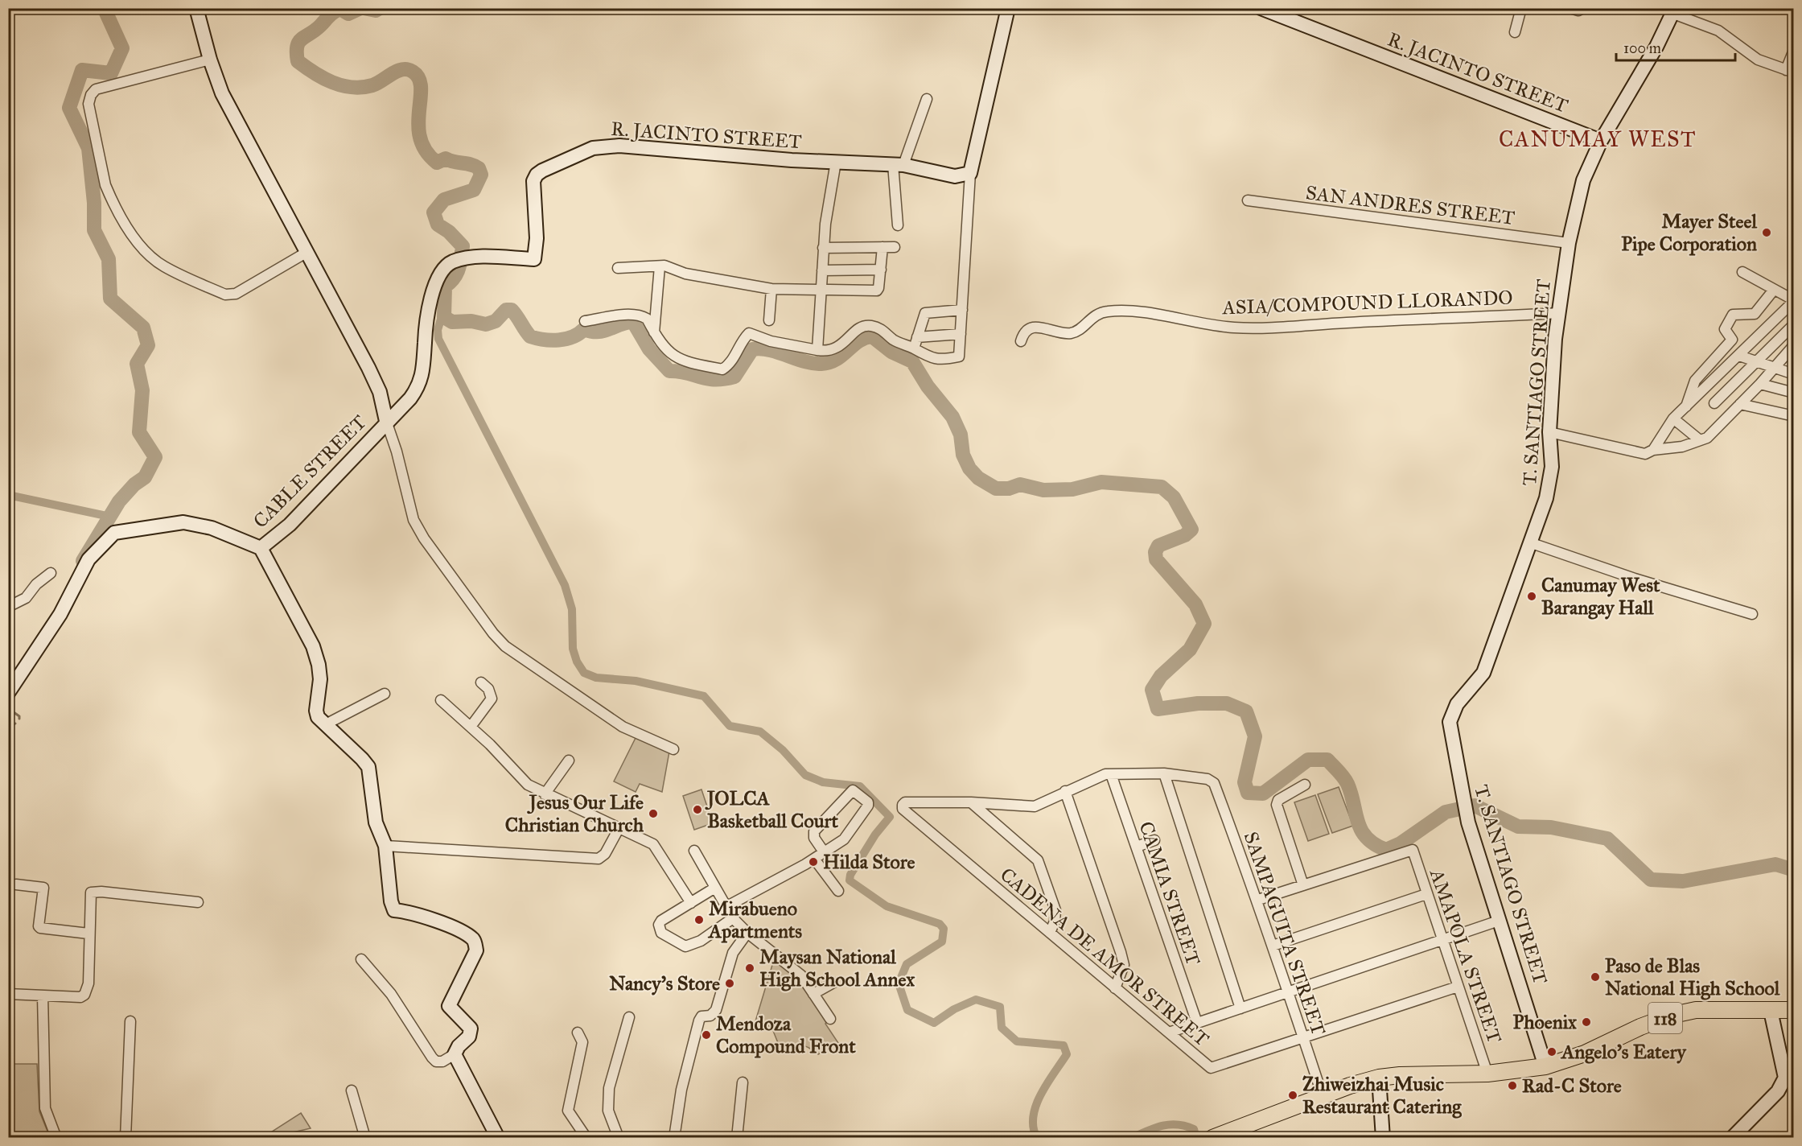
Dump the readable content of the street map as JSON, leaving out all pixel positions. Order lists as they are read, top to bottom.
{
  "streets": {
    "main road": ["118"],
    "street": [
      "R. JACINTO STREET",
      "SAN ANDRES STREET",
      "ASIA/COMPOUND LLORANDO",
      "T. SANTIAGO STREET",
      "CABLE STREET",
      "CAMIA STREET",
      "SAMPAGUITA STREET",
      "AMAPOLA STREET",
      "CADENA DE AMOR STREET"
    ]
  },
  "crossings": [
    ["R. JACINTO STREET", "T. SANTIAGO STREET"],
    ["R. JACINTO STREET", "CABLE STREET"],
    ["SAN ANDRES STREET", "T. SANTIAGO STREET"],
    ["ASIA/COMPOUND LLORANDO", "T. SANTIAGO STREET"],
    ["T. SANTIAGO STREET", "118"],
    ["SAMPAGUITA STREET", "CADENA DE AMOR STREET"],
    ["SAMPAGUITA STREET", "118"],
    ["AMAPOLA STREET", "118"]
  ],
  "districts": ["CANUMAY WEST"],
  "places": [
    "Mayer Steel Pipe Corporation",
    "Canumay West Barangay Hall",
    "JOLCA Basketball Court",
    "Jesus Our Life Christian Church",
    "Hilda Store",
    "Mirabueno Apartments",
    "Maysan National High School Annex",
    "Paso de Blas National High School",
    "Nancy's Store",
    "Phoenix",
    "Mendoza Compound Front",
    "Angelo's Eatery",
    "Rad-C Store",
    "Zhiweizhai Music Restaurant Catering"
  ],
  "scale_bar": "100 m"
}
